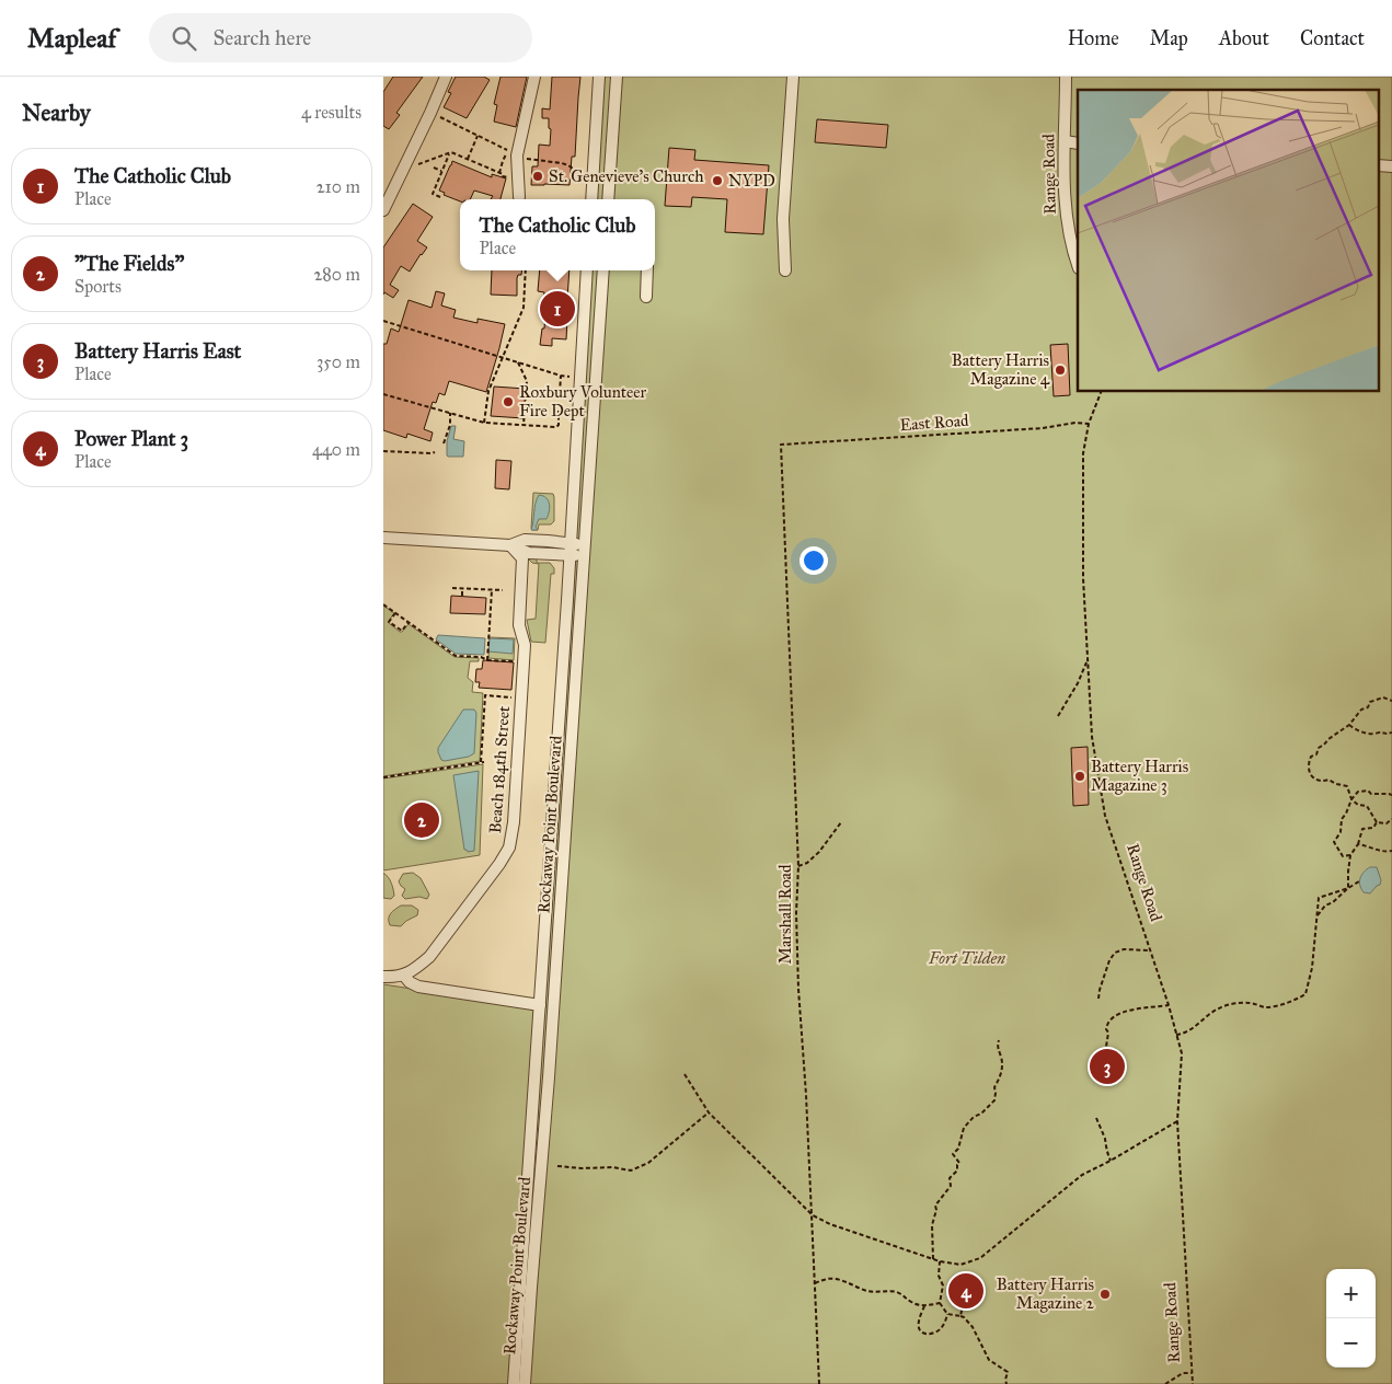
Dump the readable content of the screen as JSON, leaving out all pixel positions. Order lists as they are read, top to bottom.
{
  "streets": {
    "street": ["Range Road", "Beach 184th Street", "Rockaway Point Boulevard"],
    "path": ["East Road", "Marshall Road"]
  },
  "crossings": [
    ["Range Road", "East Road"],
    ["East Road", "Marshall Road"]
  ],
  "parks": ["Fort Tilden"],
  "places": [
    "St. Genevieve's Church",
    "NYPD",
    "Battery Harris Magazine 4",
    "Roxbury Volunteer Fire Dept",
    "Battery Harris Magazine 3",
    "Battery Harris Magazine 2"
  ],
  "page": {
    "header": "Mapleaf",
    "search": "Search here",
    "nav": [
      "Home",
      "Map",
      "About",
      "Contact"
    ],
    "heading": ["Nearby", "4 results"],
    "list": [
      {
        "mark": "1",
        "name": "The Catholic Club",
        "note": "Place",
        "value": "210 m"
      },
      {
        "mark": "2",
        "name": "\"The Fields\"",
        "note": "Sports",
        "value": "280 m"
      },
      {
        "mark": "3",
        "name": "Battery Harris East",
        "note": "Place",
        "value": "350 m"
      },
      {
        "mark": "4",
        "name": "Power Plant 3",
        "note": "Place",
        "value": "440 m"
      }
    ],
    "popup": ["The Catholic Club", "Place"],
    "pins": [
      "1",
      "2",
      "3",
      "4"
    ],
    "map_buttons": ["+", "−"]
  }
}
